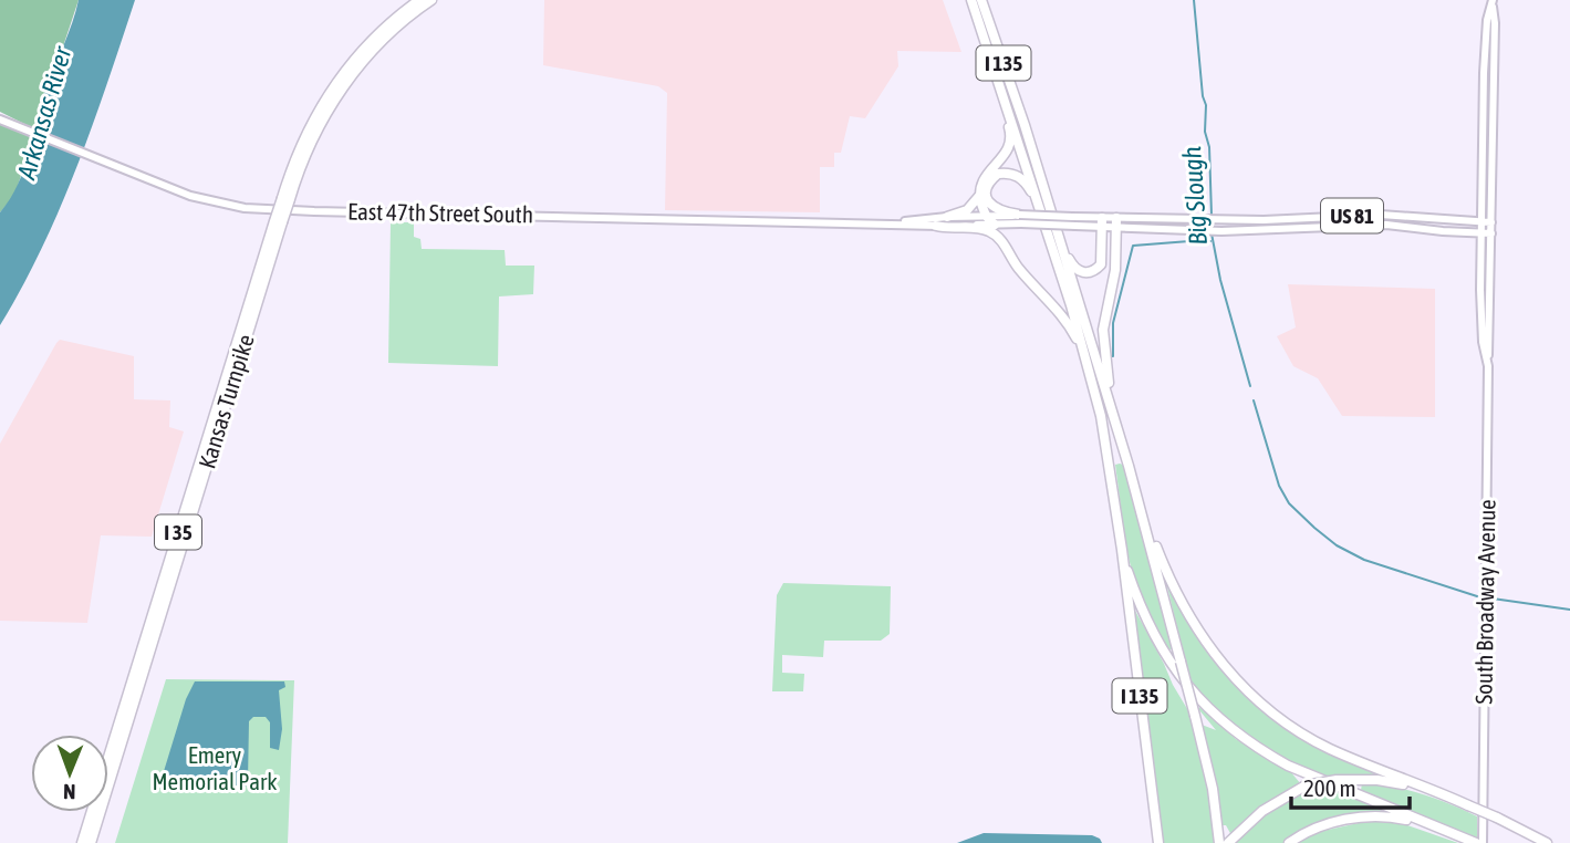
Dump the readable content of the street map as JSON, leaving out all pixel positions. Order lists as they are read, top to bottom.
{
  "streets": {
    "highway": ["I 135", "Kansas Turnpike", "I 35"],
    "main road": ["East 47th Street South", "US 81", "South Broadway Avenue"]
  },
  "crossings": [
    ["East 47th Street South", "South Broadway Avenue"]
  ],
  "water": ["Arkansas River", "Big Slough"],
  "parks": ["Emery Memorial Park"],
  "scale_bar": "200 m",
  "north": "bottom"
}
